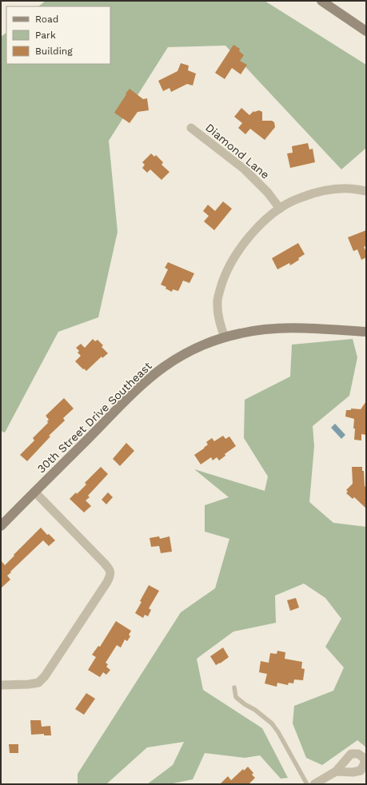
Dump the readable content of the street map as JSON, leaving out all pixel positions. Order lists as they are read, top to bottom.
{
  "streets": {
    "main road": ["30th Street Drive Southeast"],
    "street": ["Diamond Lane"]
  },
  "legend": ["Road", "Park", "Building"]
}
